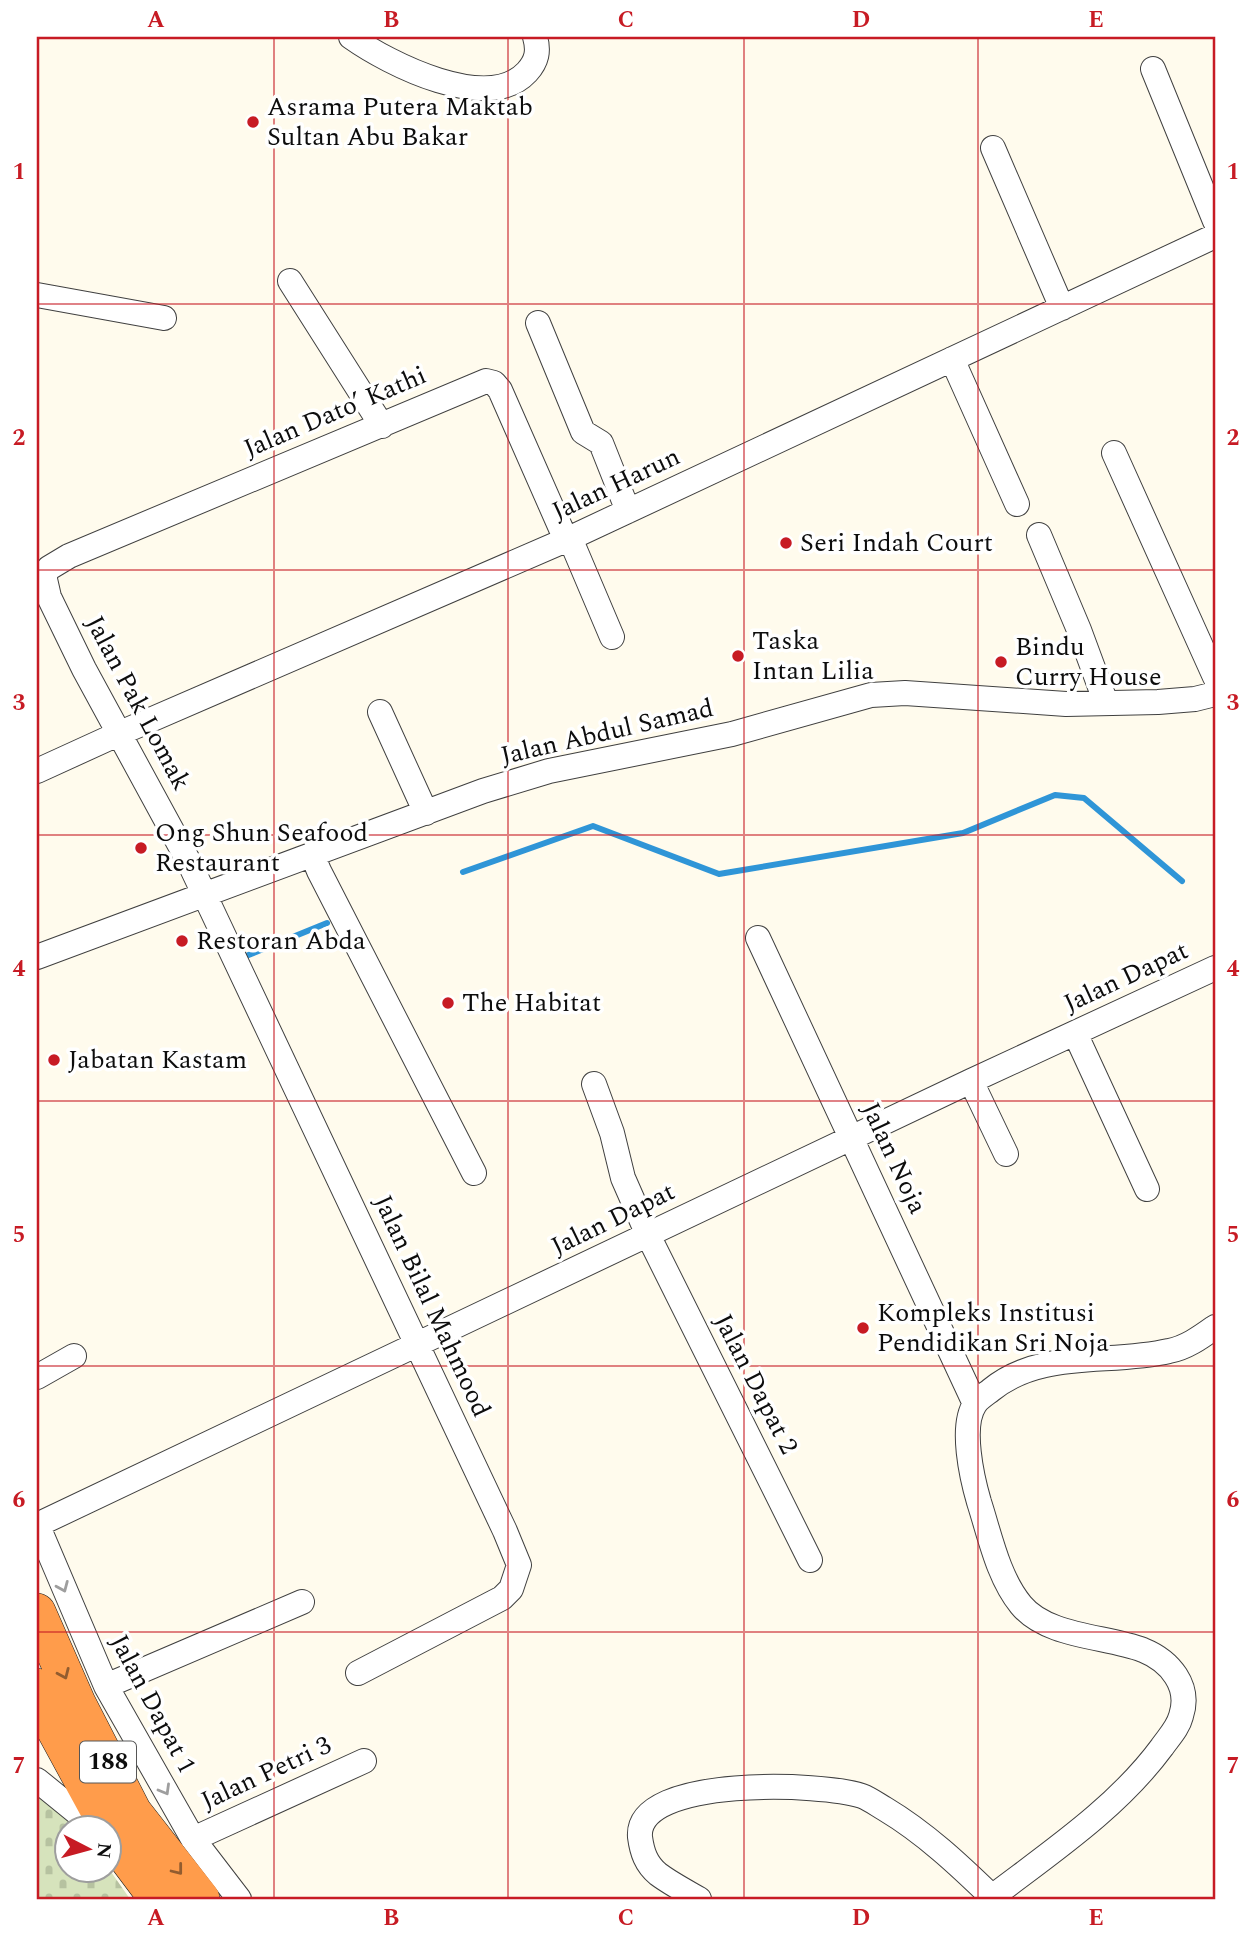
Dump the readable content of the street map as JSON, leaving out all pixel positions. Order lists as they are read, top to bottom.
{
  "streets": {
    "highway": ["188"],
    "street": [
      "Jalan Dato’ Kathi",
      "Jalan Harun",
      "Jalan Pak Lomak",
      "Jalan Abdul Samad",
      "Jalan Dapat",
      "Jalan Noja",
      "Jalan Bilal Mahmood",
      "Jalan Dapat 2",
      "Jalan Dapat 1",
      "Jalan Petri 3"
    ]
  },
  "crossings": [
    ["Jalan Dato’ Kathi", "Jalan Harun"],
    ["Jalan Dato’ Kathi", "Jalan Pak Lomak"],
    ["Jalan Harun", "Jalan Pak Lomak"],
    ["Jalan Pak Lomak", "Jalan Abdul Samad"],
    ["Jalan Pak Lomak", "Jalan Bilal Mahmood"],
    ["Jalan Abdul Samad", "Jalan Bilal Mahmood"],
    ["Jalan Dapat", "Jalan Noja"],
    ["Jalan Dapat", "Jalan Bilal Mahmood"],
    ["Jalan Dapat", "Jalan Dapat 2"],
    ["Jalan Dapat", "Jalan Dapat 1"],
    ["Jalan Dapat 1", "Jalan Petri 3"]
  ],
  "one_way": ["Jalan Dapat 1"],
  "places": [
    "Asrama Putera Maktab Sultan Abu Bakar",
    "Seri Indah Court",
    "Taska Intan Lilia",
    "Bindu Curry House",
    "Ong Shun Seafood Restaurant",
    "Restoran Abda",
    "The Habitat",
    "Jabatan Kastam",
    "Kompleks Institusi Pendidikan Sri Noja"
  ],
  "north": "right",
  "grid": {
    "columns": [
      "A",
      "B",
      "C",
      "D",
      "E"
    ],
    "rows": [
      "1",
      "2",
      "3",
      "4",
      "5",
      "6",
      "7"
    ]
  }
}
